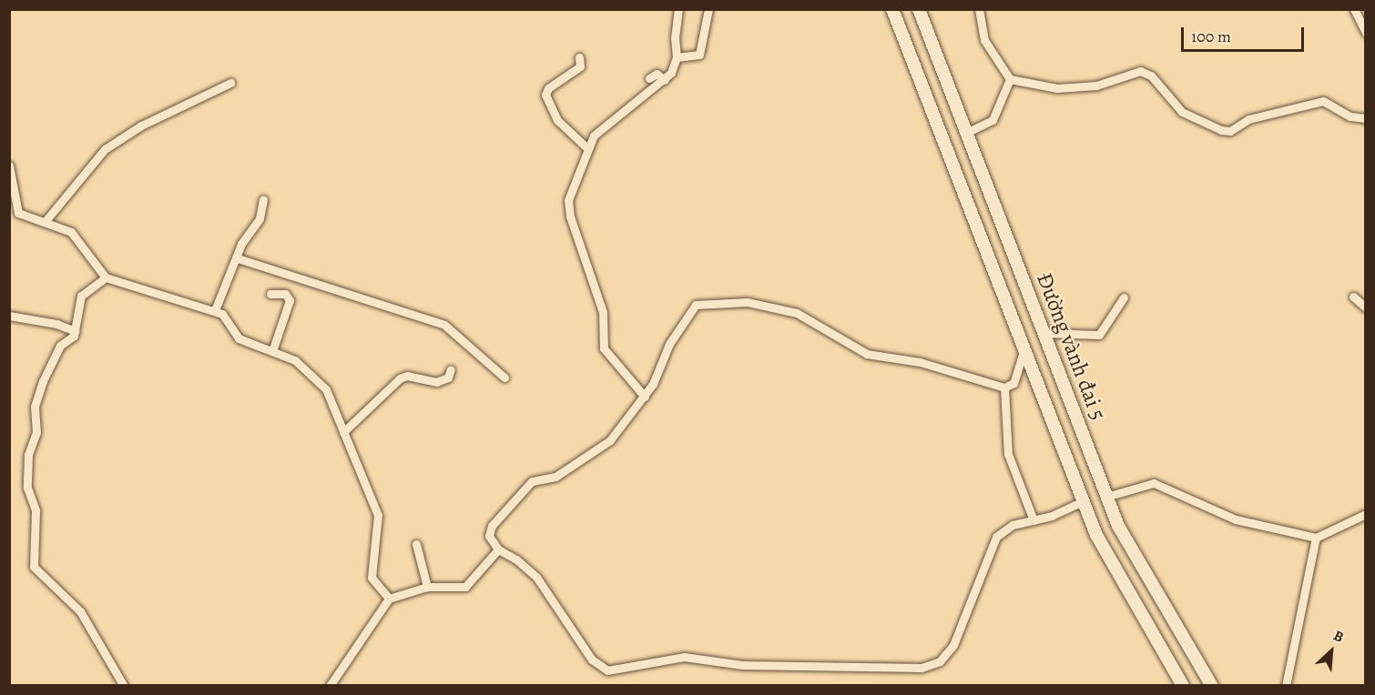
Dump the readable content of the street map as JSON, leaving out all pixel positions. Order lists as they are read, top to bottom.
{
  "streets": {
    "main road": ["Đường vành đai 5"]
  },
  "scale_bar": "100 m",
  "north": "top right"
}
